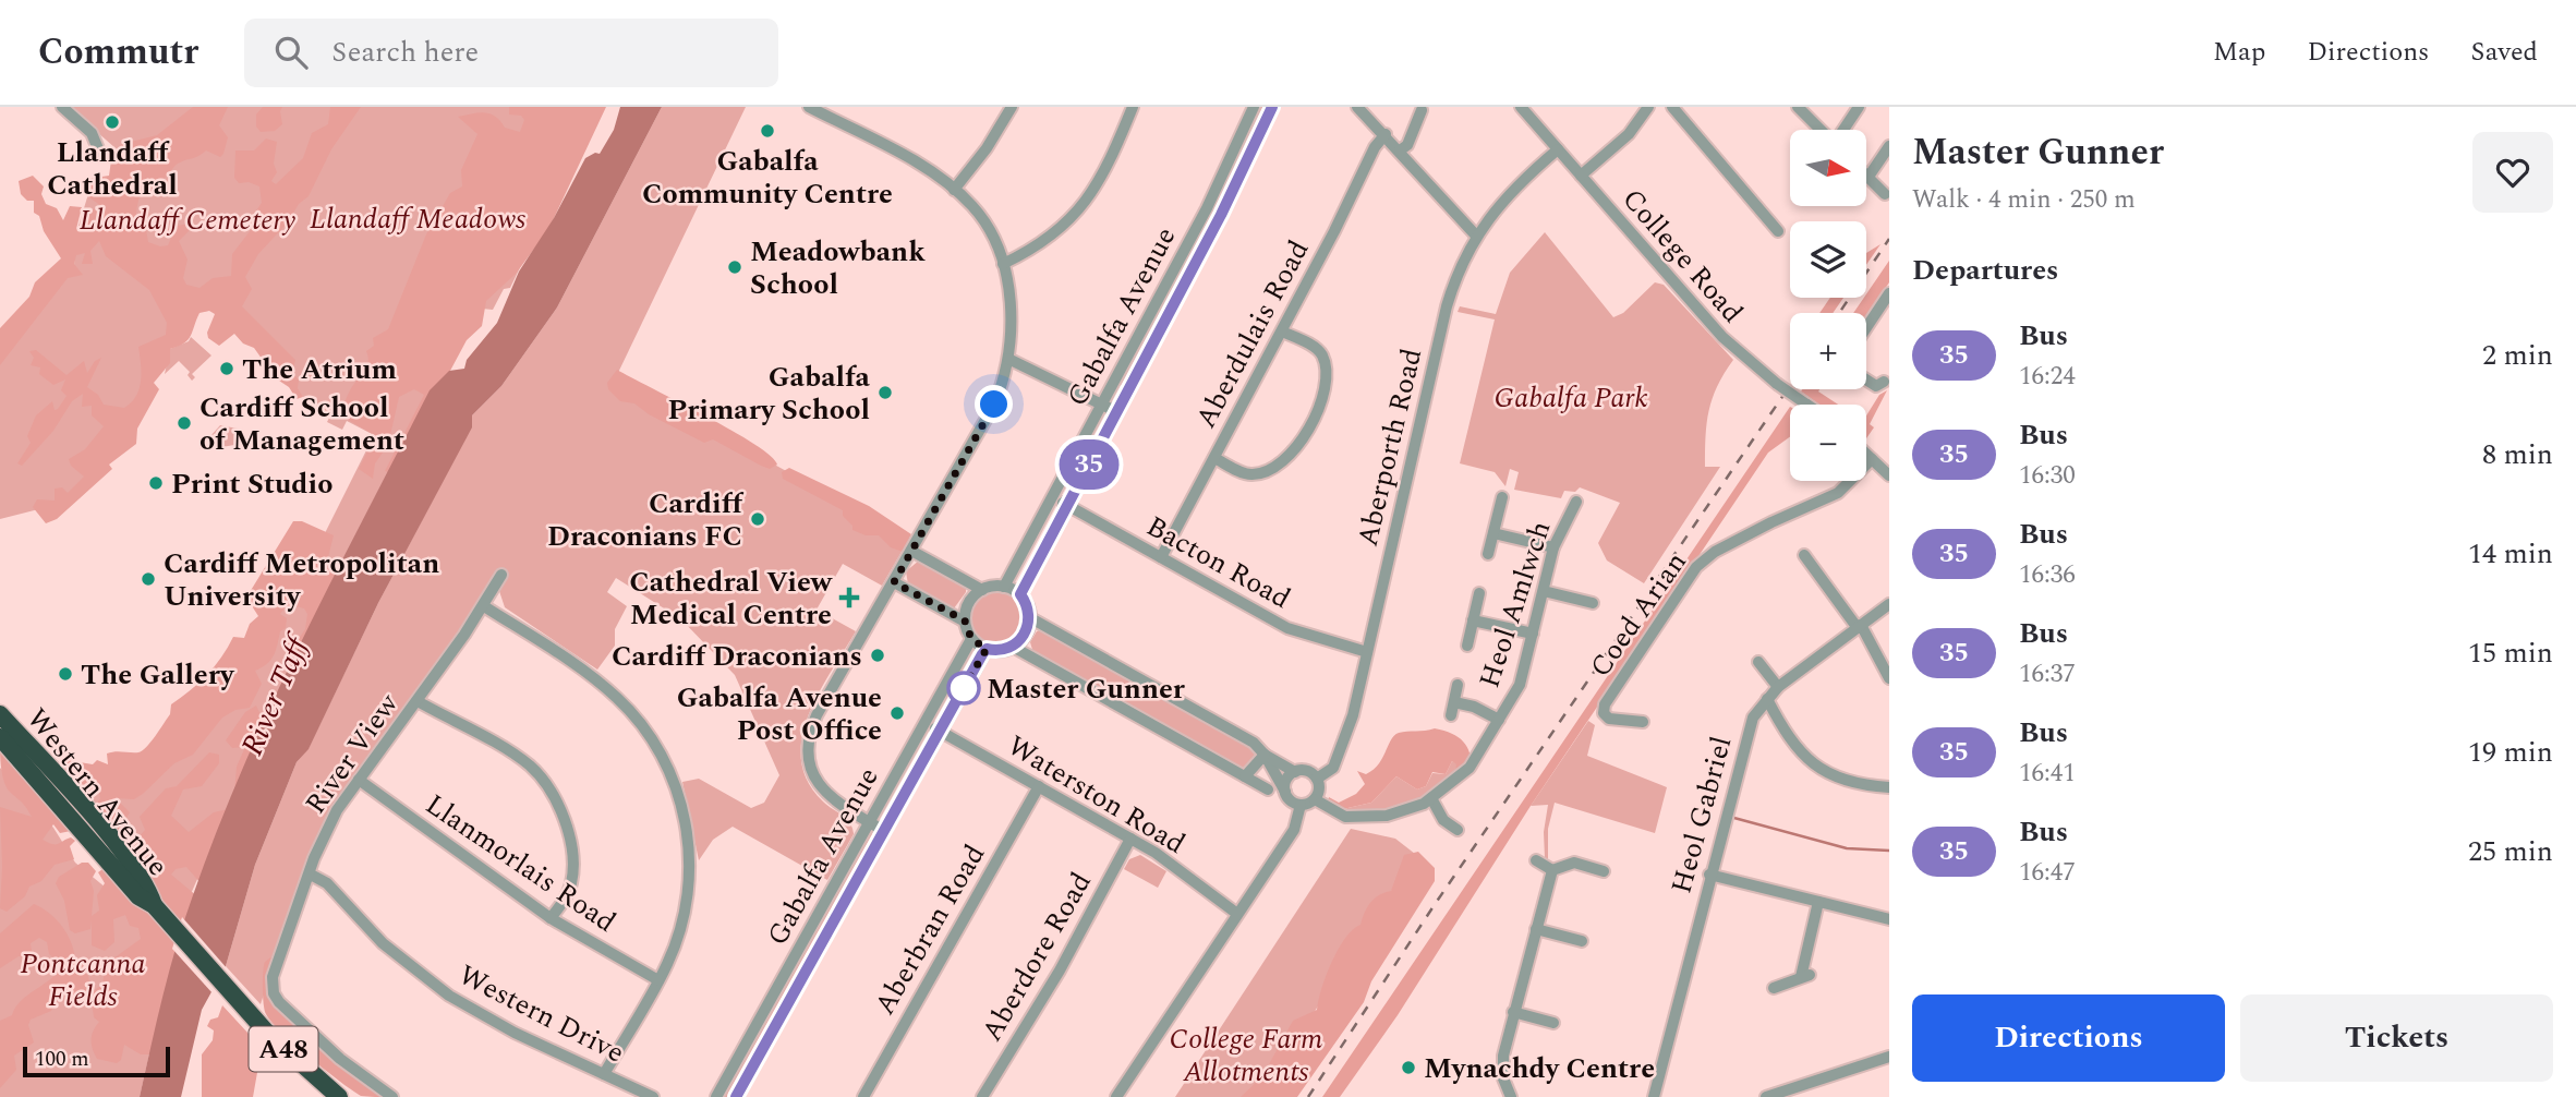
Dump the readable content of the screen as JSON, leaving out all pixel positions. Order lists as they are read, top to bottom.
{
  "streets": {
    "highway": ["Western Avenue", "A48"],
    "street": [
      "College Road",
      "Gabalfa Avenue",
      "Aberdulais Road",
      "Aberporth Road",
      "Bacton Road",
      "Heol Amlwch",
      "Coed Arian",
      "River View",
      "Waterston Road",
      "Heol Gabriel",
      "Llanmorlais Road",
      "Aberbran Road",
      "Aberdore Road",
      "Western Drive"
    ]
  },
  "crossings": [
    ["College Road", "Aberporth Road"],
    ["Gabalfa Avenue", "Bacton Road"],
    ["Gabalfa Avenue", "Waterston Road"],
    ["Aberdulais Road", "Bacton Road"],
    ["Aberporth Road", "Bacton Road"],
    ["Aberporth Road", "Heol Amlwch"],
    ["River View", "Llanmorlais Road"],
    ["River View", "Western Drive"],
    ["Waterston Road", "Aberbran Road"],
    ["Waterston Road", "Aberdore Road"]
  ],
  "water": ["River Taff"],
  "parks": [
    "Llandaff Meadows",
    "Llandaff Cemetery",
    "Gabalfa Park",
    "Pontcanna Fields",
    "College Farm Allotments"
  ],
  "places": {
    "other": [
      "Llandaff Cathedral",
      "Gabalfa Community Centre",
      "Meadowbank School",
      "The Atrium",
      "Gabalfa Primary School",
      "Cardiff School of Management",
      "Print Studio",
      "Cardiff Draconians FC",
      "Cardiff Metropolitan University",
      "Cardiff Draconians",
      "The Gallery",
      "Master Gunner",
      "Gabalfa Avenue Post Office",
      "Mynachdy Centre"
    ],
    "health": ["Cathedral View Medical Centre"]
  },
  "lines": ["bus line 35"],
  "scale_bar": "100 m",
  "north": "right",
  "page": {
    "header": "Commutr",
    "search": "Search here",
    "nav": ["Map", "Directions", "Saved"],
    "on_map": "35",
    "heading": [
      ["Master Gunner", "Walk · 4 min · 250 m"],
      "Departures"
    ],
    "map_buttons": ["+", "−"],
    "list": [
      {
        "mark": "35",
        "name": "Bus",
        "note": "16:24",
        "value": "2 min"
      },
      {
        "mark": "35",
        "name": "Bus",
        "note": "16:30",
        "value": "8 min"
      },
      {
        "mark": "35",
        "name": "Bus",
        "note": "16:36",
        "value": "14 min"
      },
      {
        "mark": "35",
        "name": "Bus",
        "note": "16:37",
        "value": "15 min"
      },
      {
        "mark": "35",
        "name": "Bus",
        "note": "16:41",
        "value": "19 min"
      },
      {
        "mark": "35",
        "name": "Bus",
        "note": "16:47",
        "value": "25 min"
      }
    ],
    "buttons": ["Directions", "Tickets"],
    "scale": "100 m"
  }
}
